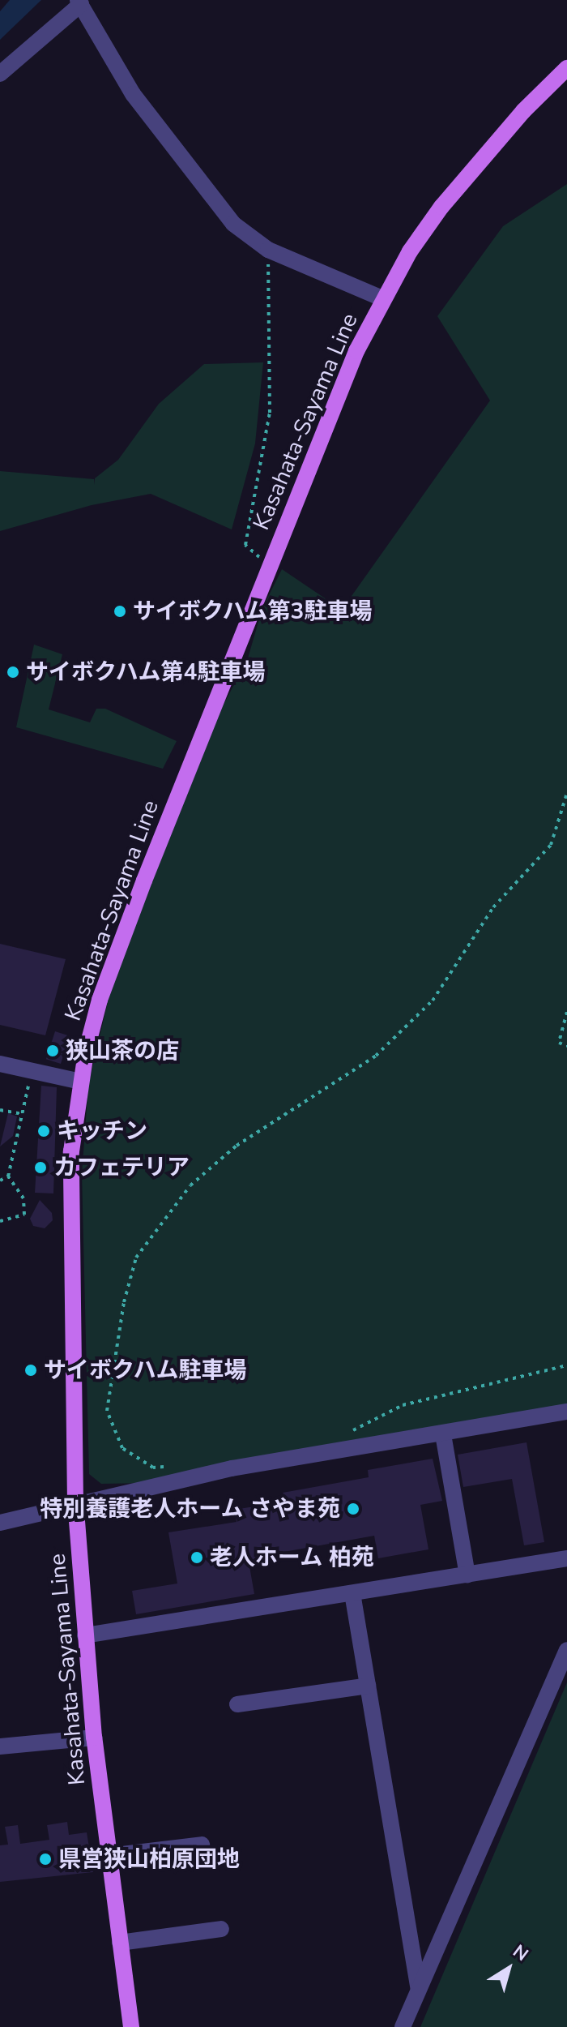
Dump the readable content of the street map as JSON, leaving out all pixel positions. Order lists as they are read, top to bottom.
{
  "streets": {
    "main road": ["Kasahata-Sayama Line"]
  },
  "places": [
    "サイボクハム第3駐車場",
    "サイボクハム第4駐車場",
    "狭山茶の店",
    "キッチン",
    "カフェテリア",
    "サイボクハム駐車場",
    "特別養護老人ホーム さやま苑",
    "老人ホーム 柏苑",
    "県営狭山柏原団地"
  ],
  "north": "top right"
}
